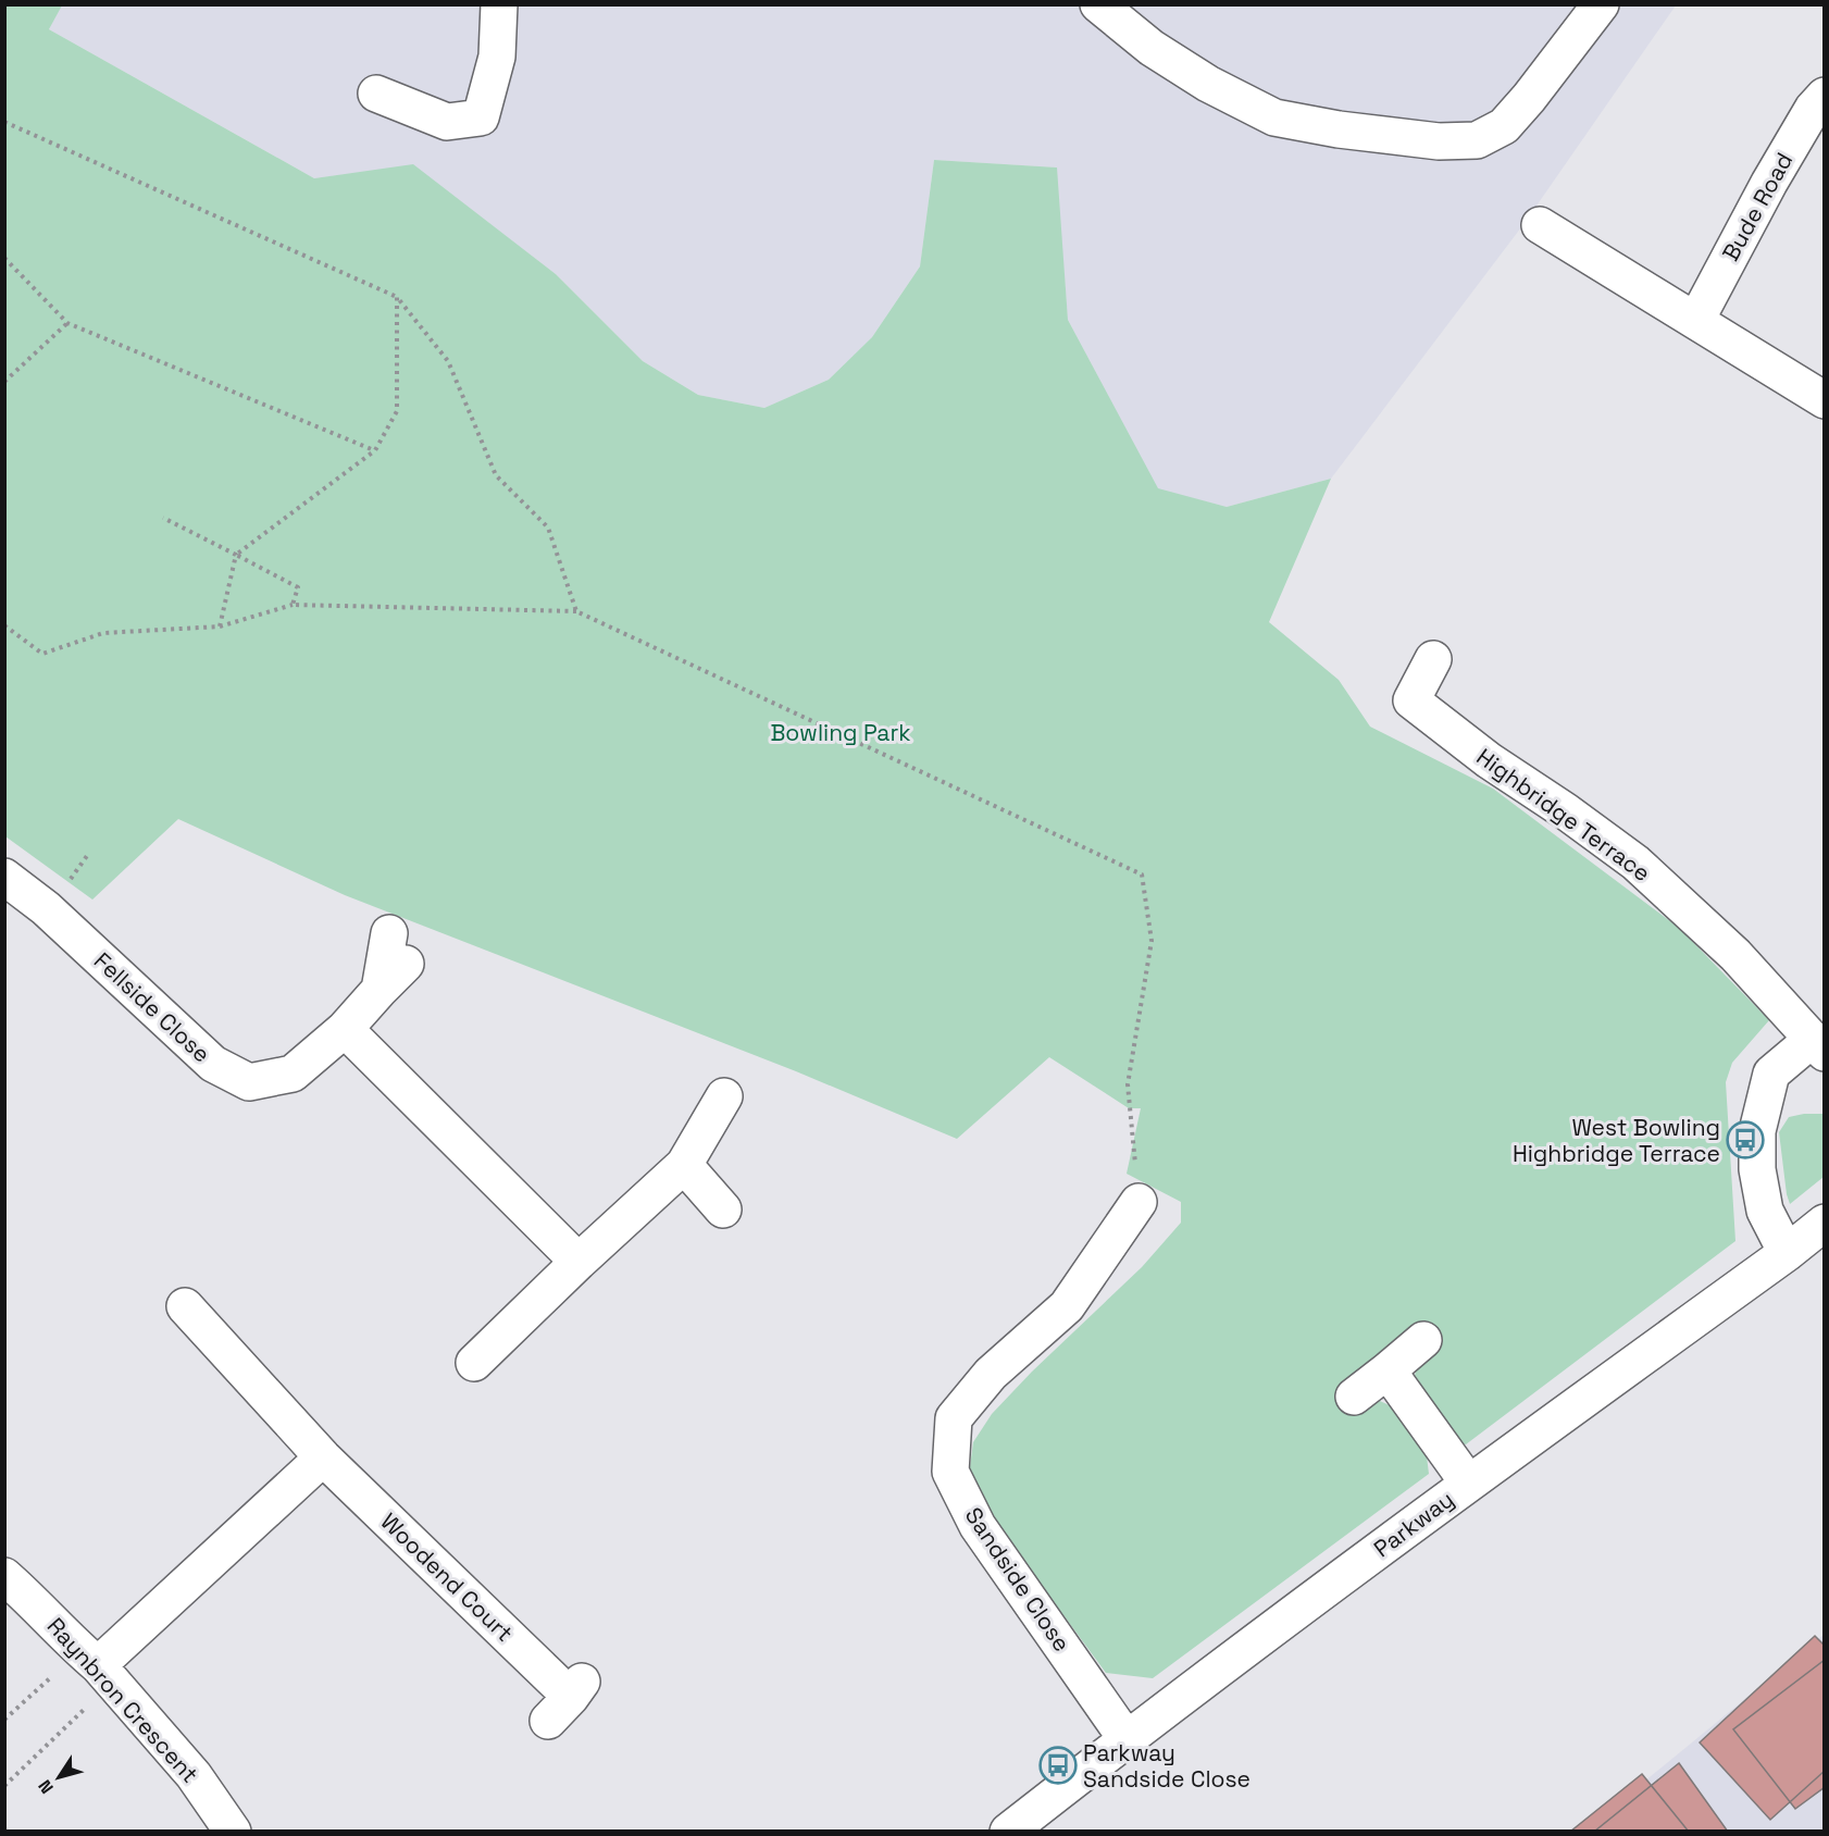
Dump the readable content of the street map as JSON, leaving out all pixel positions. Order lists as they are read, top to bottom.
{
  "streets": {
    "street": [
      "Bude Road",
      "Highbridge Terrace",
      "Fellside Close",
      "Parkway",
      "Woodend Court",
      "Sandside Close",
      "Raynbron Crescent"
    ]
  },
  "crossings": [
    ["Parkway", "Sandside Close"]
  ],
  "parks": ["Bowling Park"],
  "places": {
    "bus stop": ["West Bowling Highbridge Terrace", "Parkway Sandside Close"]
  },
  "north": "bottom left"
}
